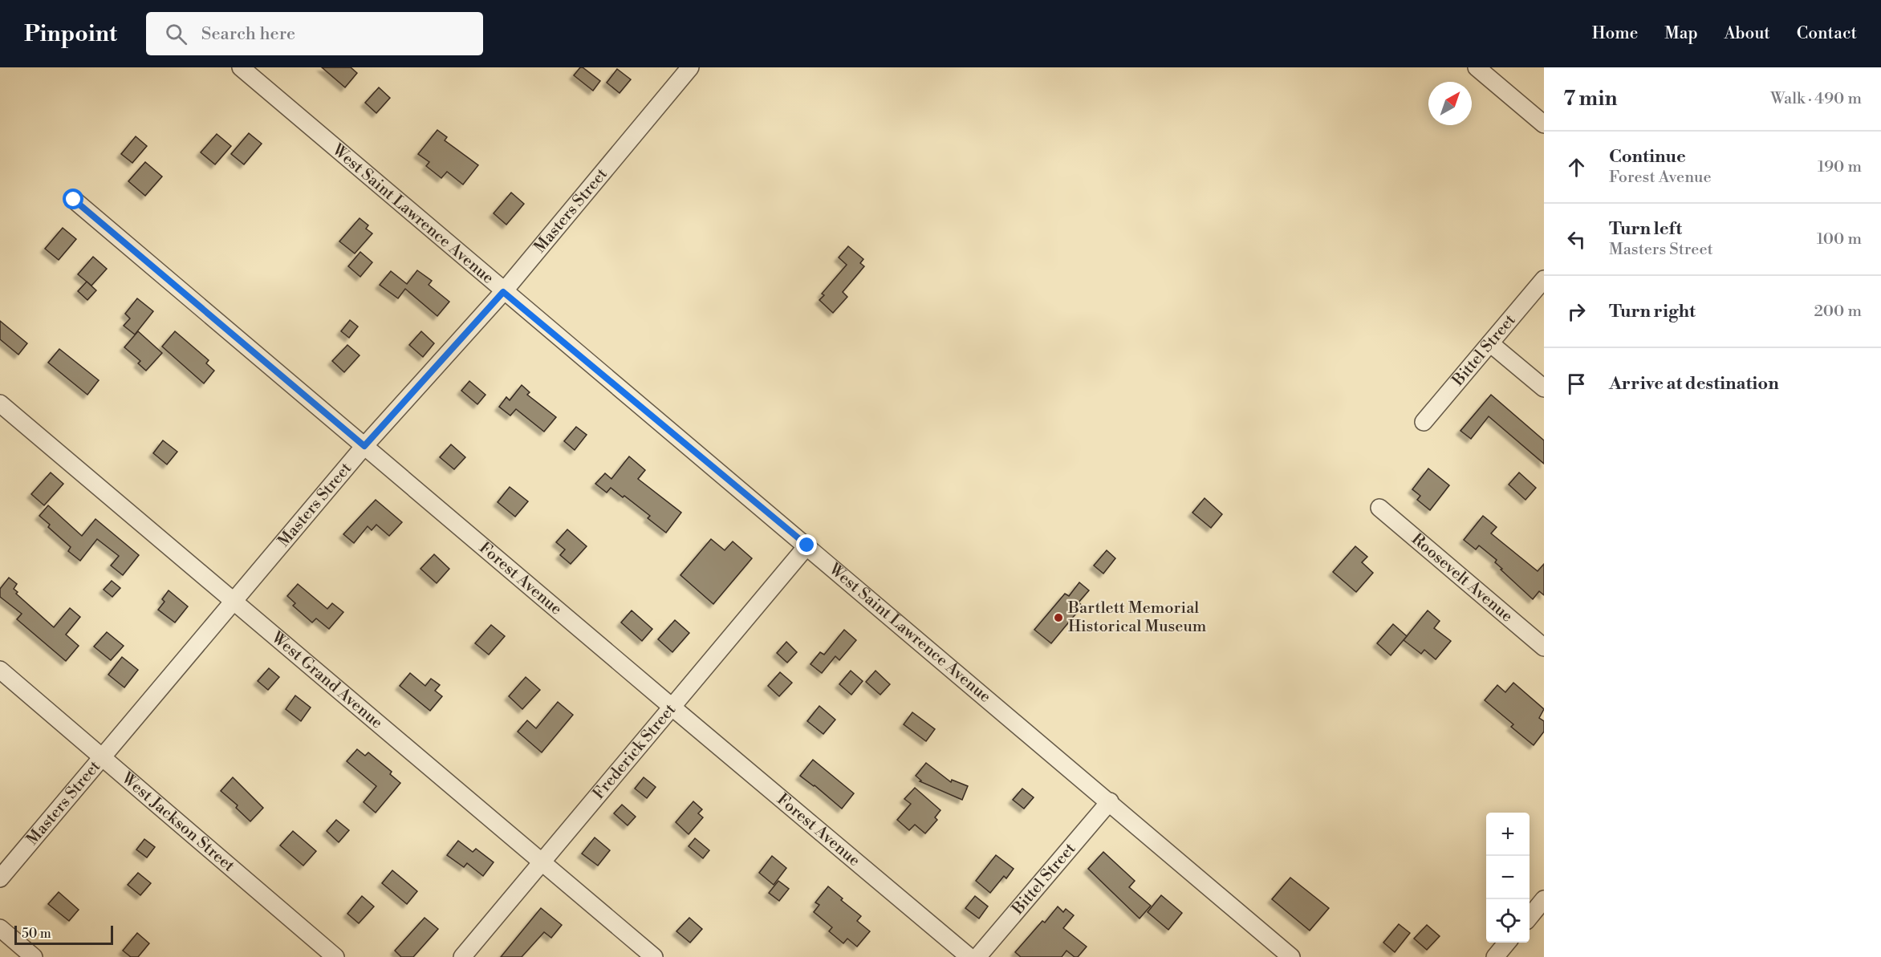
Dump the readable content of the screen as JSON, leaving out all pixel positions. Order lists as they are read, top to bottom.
{
  "streets": {
    "street": [
      "Masters Street",
      "West Saint Lawrence Avenue",
      "Bittel Street",
      "Roosevelt Avenue",
      "Forest Avenue",
      "West Grand Avenue",
      "Frederick Street",
      "West Jackson Street"
    ]
  },
  "crossings": [
    ["Masters Street", "West Saint Lawrence Avenue"],
    ["Masters Street", "Forest Avenue"],
    ["Masters Street", "West Grand Avenue"],
    ["Masters Street", "West Jackson Street"],
    ["West Saint Lawrence Avenue", "Bittel Street"],
    ["West Saint Lawrence Avenue", "Frederick Street"],
    ["Forest Avenue", "Frederick Street"],
    ["West Grand Avenue", "Frederick Street"]
  ],
  "places": ["Bartlett Memorial Historical Museum"],
  "scale_bar": "50 m",
  "north": "top right",
  "page": {
    "header": "Pinpoint",
    "search": "Search here",
    "nav": [
      "Home",
      "Map",
      "About",
      "Contact"
    ],
    "heading": ["7 min", "Walk · 490 m"],
    "list": [
      ["Continue", "Forest Avenue", "190 m"],
      ["Turn left", "Masters Street", "100 m"],
      ["Turn right", "200 m"],
      "Arrive at destination"
    ],
    "map_buttons": ["+", "−"],
    "scale": "50 m"
  }
}
